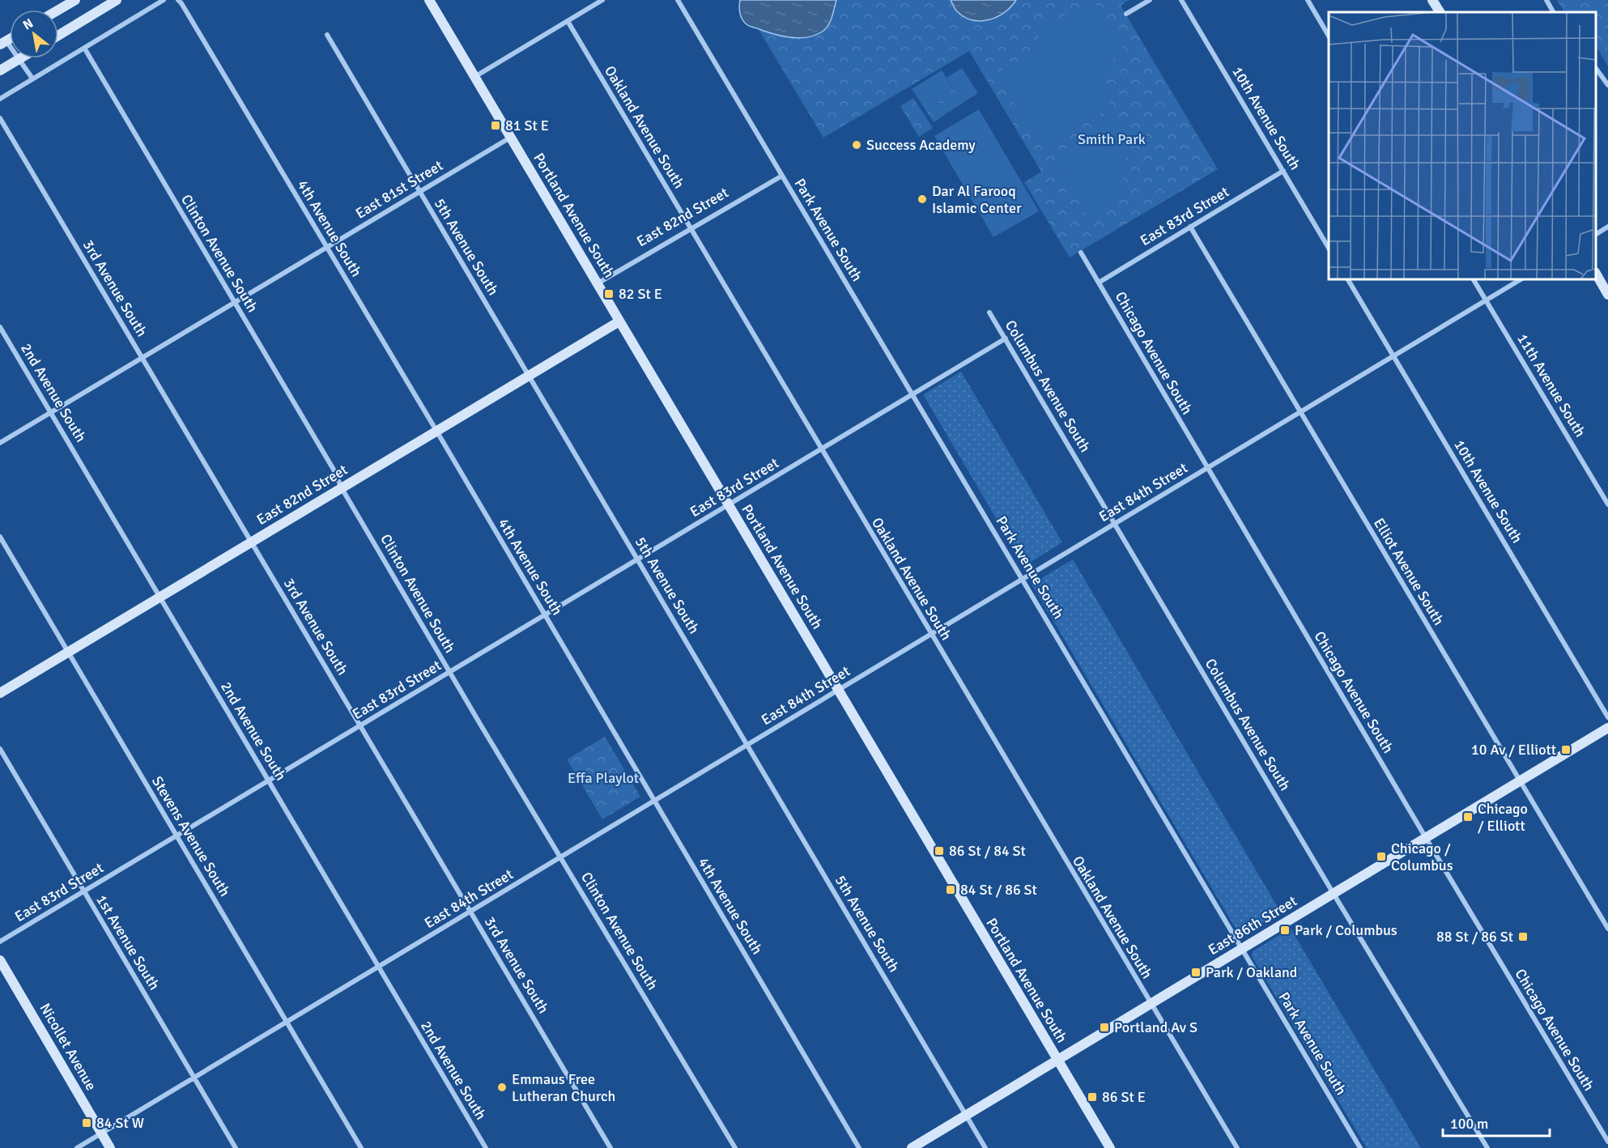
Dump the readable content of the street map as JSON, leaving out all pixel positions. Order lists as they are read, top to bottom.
{
  "streets": {
    "main road": [
      "Portland Avenue South",
      "East 82nd Street",
      "East 86th Street",
      "Nicollet Avenue"
    ],
    "street": [
      "10th Avenue South",
      "Oakland Avenue South",
      "East 81st Street",
      "East 83rd Street",
      "4th Avenue South",
      "Park Avenue South",
      "5th Avenue South",
      "Clinton Avenue South",
      "3rd Avenue South",
      "Chicago Avenue South",
      "11th Avenue South",
      "Columbus Avenue South",
      "2nd Avenue South",
      "East 84th Street",
      "Elliot Avenue South",
      "Stevens Avenue South",
      "1st Avenue South"
    ]
  },
  "crossings": [
    ["10th Avenue South", "East 83rd Street"],
    ["10th Avenue South", "East 84th Street"],
    ["Oakland Avenue South", "East 83rd Street"],
    ["Oakland Avenue South", "East 82nd Street"],
    ["Oakland Avenue South", "East 84th Street"],
    ["Oakland Avenue South", "East 86th Street"],
    ["East 81st Street", "Portland Avenue South"],
    ["East 81st Street", "4th Avenue South"],
    ["East 81st Street", "5th Avenue South"],
    ["East 81st Street", "Clinton Avenue South"],
    ["East 81st Street", "3rd Avenue South"],
    ["East 81st Street", "2nd Avenue South"],
    ["Portland Avenue South", "East 83rd Street"],
    ["Portland Avenue South", "East 82nd Street"],
    ["Portland Avenue South", "East 84th Street"],
    ["Portland Avenue South", "East 86th Street"],
    ["East 83rd Street", "4th Avenue South"],
    ["East 83rd Street", "Park Avenue South"],
    ["East 83rd Street", "5th Avenue South"],
    ["East 83rd Street", "Clinton Avenue South"],
    ["East 83rd Street", "3rd Avenue South"],
    ["East 83rd Street", "Chicago Avenue South"],
    ["East 83rd Street", "Columbus Avenue South"],
    ["East 83rd Street", "2nd Avenue South"],
    ["East 83rd Street", "Elliot Avenue South"],
    ["East 83rd Street", "Stevens Avenue South"],
    ["East 83rd Street", "1st Avenue South"],
    ["East 82nd Street", "4th Avenue South"],
    ["East 82nd Street", "Park Avenue South"],
    ["East 82nd Street", "5th Avenue South"],
    ["East 82nd Street", "Clinton Avenue South"],
    ["East 82nd Street", "3rd Avenue South"],
    ["East 82nd Street", "2nd Avenue South"],
    ["East 82nd Street", "Stevens Avenue South"],
    ["4th Avenue South", "East 84th Street"],
    ["Park Avenue South", "East 84th Street"],
    ["Park Avenue South", "East 86th Street"],
    ["5th Avenue South", "East 84th Street"],
    ["5th Avenue South", "East 86th Street"],
    ["Clinton Avenue South", "East 84th Street"],
    ["3rd Avenue South", "East 84th Street"],
    ["Chicago Avenue South", "East 84th Street"],
    ["Chicago Avenue South", "East 86th Street"],
    ["11th Avenue South", "East 84th Street"],
    ["Columbus Avenue South", "East 84th Street"],
    ["Columbus Avenue South", "East 86th Street"],
    ["2nd Avenue South", "East 84th Street"],
    ["East 84th Street", "Elliot Avenue South"],
    ["East 84th Street", "Stevens Avenue South"],
    ["East 84th Street", "1st Avenue South"],
    ["East 84th Street", "Nicollet Avenue"],
    ["Elliot Avenue South", "East 86th Street"]
  ],
  "parks": ["Smith Park", "Effa Playlot"],
  "places": {
    "transit": [
      "81 St E",
      "82 St E",
      "10 Av / Elliott",
      "Chicago / Elliott",
      "86 St / 84 St",
      "Chicago / Columbus",
      "84 St / 86 St",
      "Park / Columbus",
      "88 St / 86 St",
      "Park / Oakland",
      "Portland Av S",
      "86 St E",
      "84 St W"
    ],
    "other": ["Success Academy", "Dar Al Farooq Islamic Center", "Emmaus Free Lutheran Church"]
  },
  "scale_bar": "100 m",
  "north": "top left"
}
